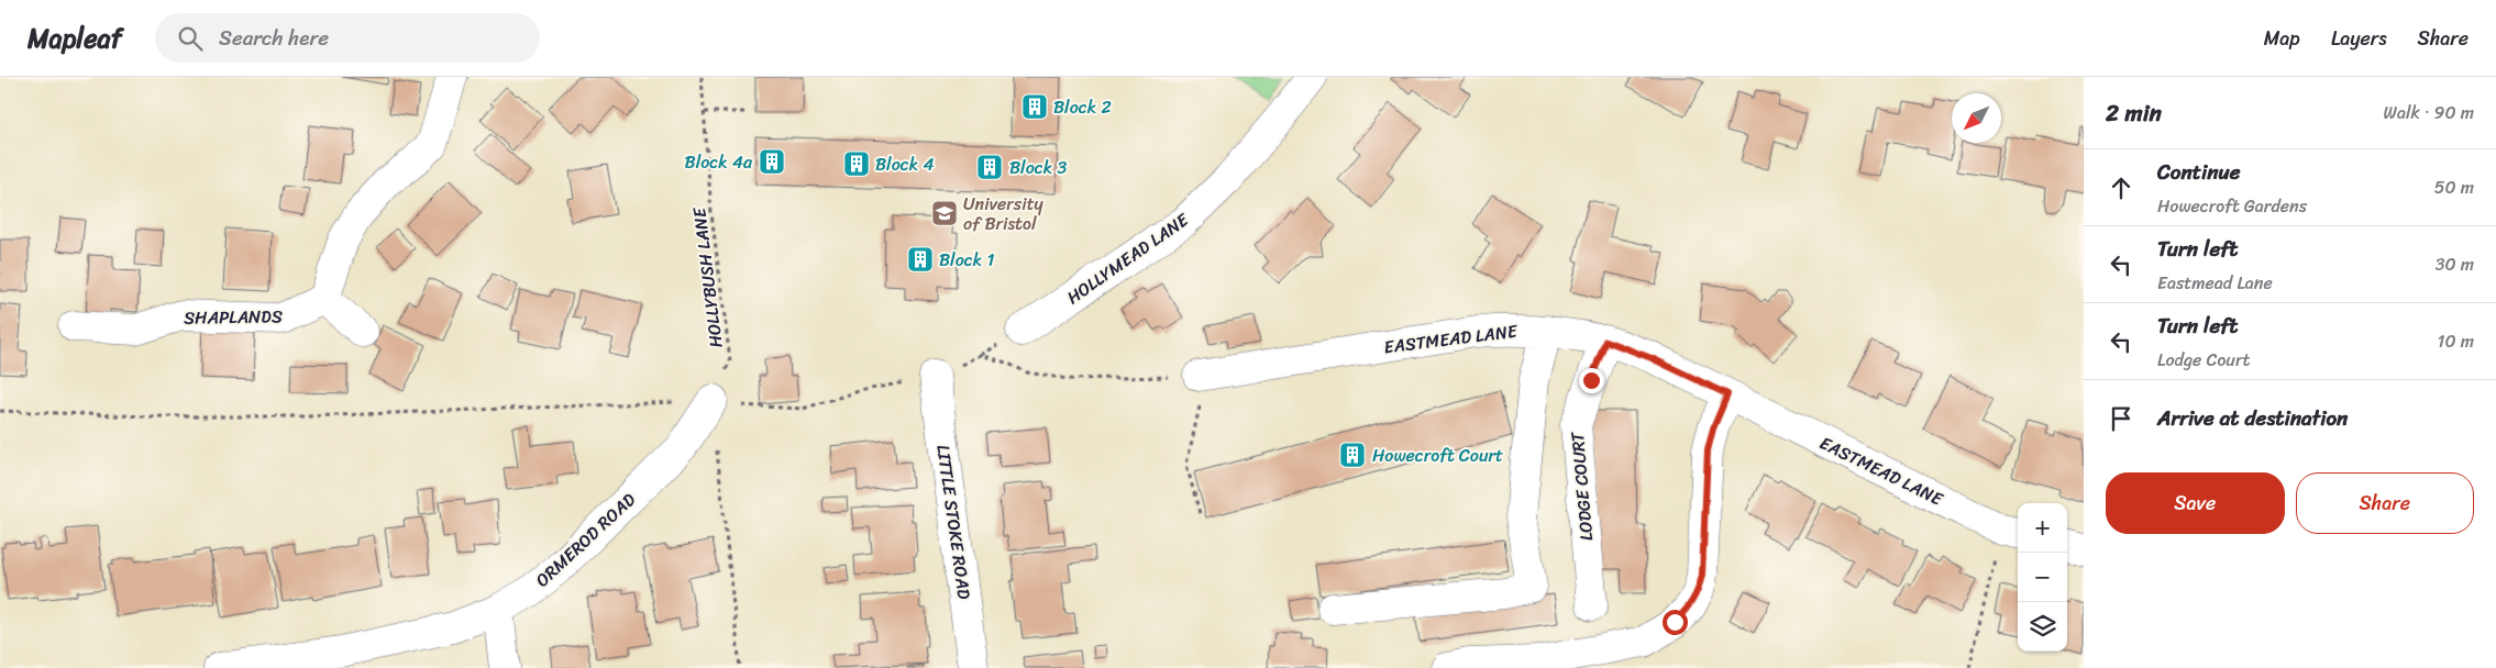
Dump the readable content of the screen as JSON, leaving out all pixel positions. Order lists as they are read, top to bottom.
{
  "streets": {
    "street": [
      "HOLLYMEAD LANE",
      "SHAPLANDS",
      "EASTMEAD LANE",
      "LODGE COURT",
      "LITTLE STOKE ROAD",
      "ORMEROD ROAD"
    ],
    "path": ["HOLLYBUSH LANE"]
  },
  "crossings": [
    ["HOLLYBUSH LANE", "ORMEROD ROAD"],
    ["EASTMEAD LANE", "LODGE COURT"]
  ],
  "places": {
    "building": [
      "Block 2",
      "Block 4a",
      "Block 4",
      "Block 3",
      "Block 1",
      "Howecroft Court"
    ],
    "school or university": ["University of Bristol"]
  },
  "north": "bottom left",
  "page": {
    "header": "Mapleaf",
    "search": "Search here",
    "nav": ["Map", "Layers", "Share"],
    "heading": ["2 min", "Walk · 90 m"],
    "list": [
      ["Continue", "Howecroft Gardens", "50 m"],
      ["Turn left", "Eastmead Lane", "30 m"],
      ["Turn left", "Lodge Court", "10 m"],
      "Arrive at destination"
    ],
    "buttons": ["Save", "Share"],
    "map_buttons": ["+", "−"]
  }
}
